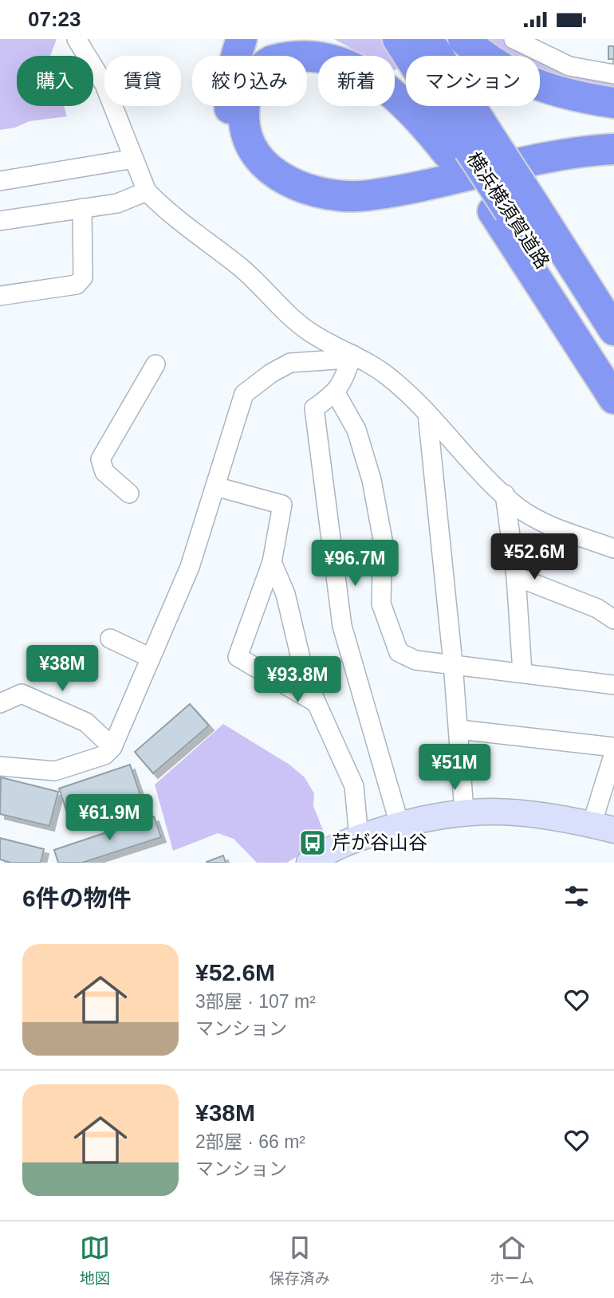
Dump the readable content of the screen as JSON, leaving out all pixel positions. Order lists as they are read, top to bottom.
{
  "streets": {
    "highway": ["横浜横須賀道路"]
  },
  "places": {
    "bus stop": ["芹が谷山谷"]
  },
  "page": {
    "status": "07:23",
    "chip": [
      "購入",
      "賃貸",
      "絞り込み",
      "新着",
      "マンション"
    ],
    "price": [
      "¥52.6M",
      "¥96.7M",
      "¥38M",
      "¥93.8M",
      "¥51M",
      "¥61.9M"
    ],
    "heading": "6件の物件",
    "list": [
      {
        "name": "¥52.6M",
        "note": "3部屋 · 107 m² · マンション"
      },
      {
        "name": "¥38M",
        "note": "2部屋 · 66 m² · マンション"
      }
    ],
    "tabs": ["地図", "保存済み", "ホーム"]
  }
}
